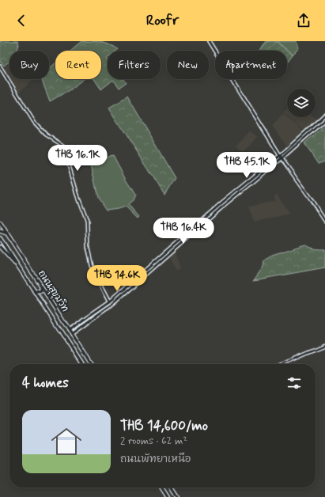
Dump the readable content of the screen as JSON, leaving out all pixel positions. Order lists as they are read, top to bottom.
{
  "streets": {
    "highway": ["ถนนสุขุมวิท"]
  },
  "page": {
    "header": "Roofr",
    "chip": [
      "Buy",
      "Rent",
      "Filters",
      "New",
      "Apartment"
    ],
    "price": [
      "THB 16.1K",
      "THB 45.1K",
      "THB 16.4K",
      "THB 14.6K"
    ],
    "heading": "4 homes",
    "list": [
      {
        "name": "THB 14,600/mo",
        "note": "2 rooms · 62 m² · ถนนพัทยาเหนือ"
      }
    ]
  }
}
